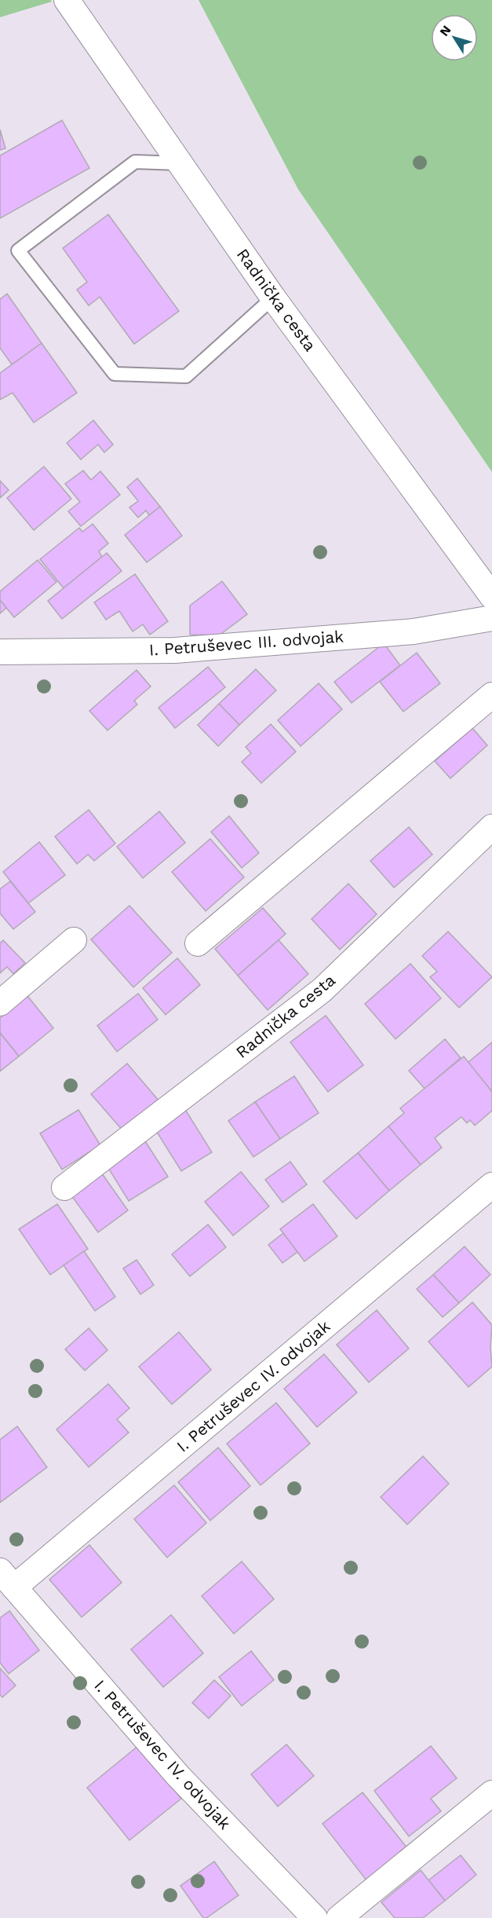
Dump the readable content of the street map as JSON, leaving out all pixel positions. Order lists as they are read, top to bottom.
{
  "streets": {
    "street": ["Radnička cesta", "I. Petruševec III. odvojak", "I. Petruševec IV. odvojak"]
  },
  "north": "top left"
}
